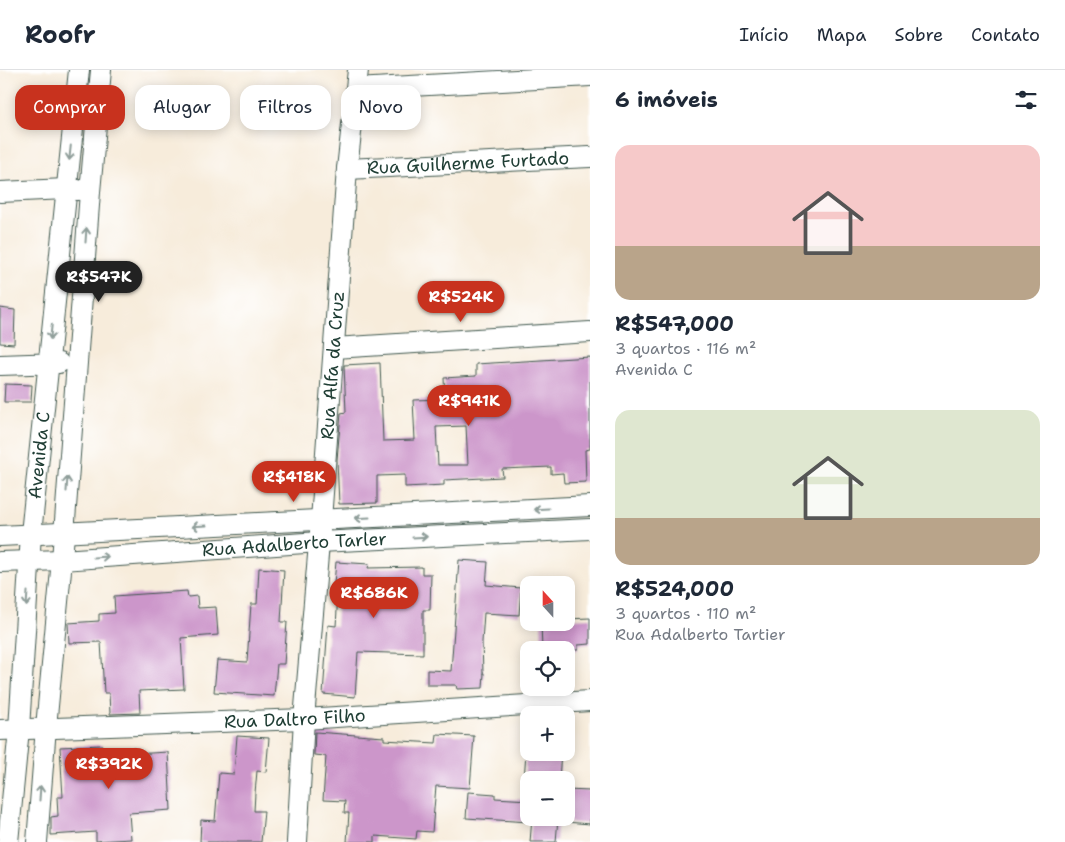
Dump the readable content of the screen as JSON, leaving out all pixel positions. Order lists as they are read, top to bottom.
{
  "streets": {
    "street": [
      "Rua Guilherme Furtado",
      "Rua Alfa da Cruz",
      "Avenida C",
      "Rua Adalberto Tarler",
      "Rua Daltro Filho"
    ]
  },
  "crossings": [
    ["Rua Guilherme Furtado", "Rua Alfa da Cruz"],
    ["Rua Alfa da Cruz", "Rua Adalberto Tarler"],
    ["Rua Alfa da Cruz", "Rua Daltro Filho"],
    ["Avenida C", "Rua Adalberto Tarler"],
    ["Avenida C", "Rua Daltro Filho"]
  ],
  "north": "top",
  "page": {
    "header": "Roofr",
    "nav": [
      "Início",
      "Mapa",
      "Sobre",
      "Contato"
    ],
    "heading": "6 imóveis",
    "chip": [
      "Comprar",
      "Alugar",
      "Filtros",
      "Novo"
    ],
    "list": [
      {
        "name": "R$547,000",
        "note": "3 quartos · 116 m² · Avenida C"
      },
      {
        "name": "R$524,000",
        "note": "3 quartos · 110 m² · Rua Adalberto Tartier"
      }
    ],
    "price": [
      "R$547K",
      "R$524K",
      "R$941K",
      "R$418K",
      "R$686K",
      "R$392K"
    ],
    "map_buttons": ["+", "−"]
  }
}
